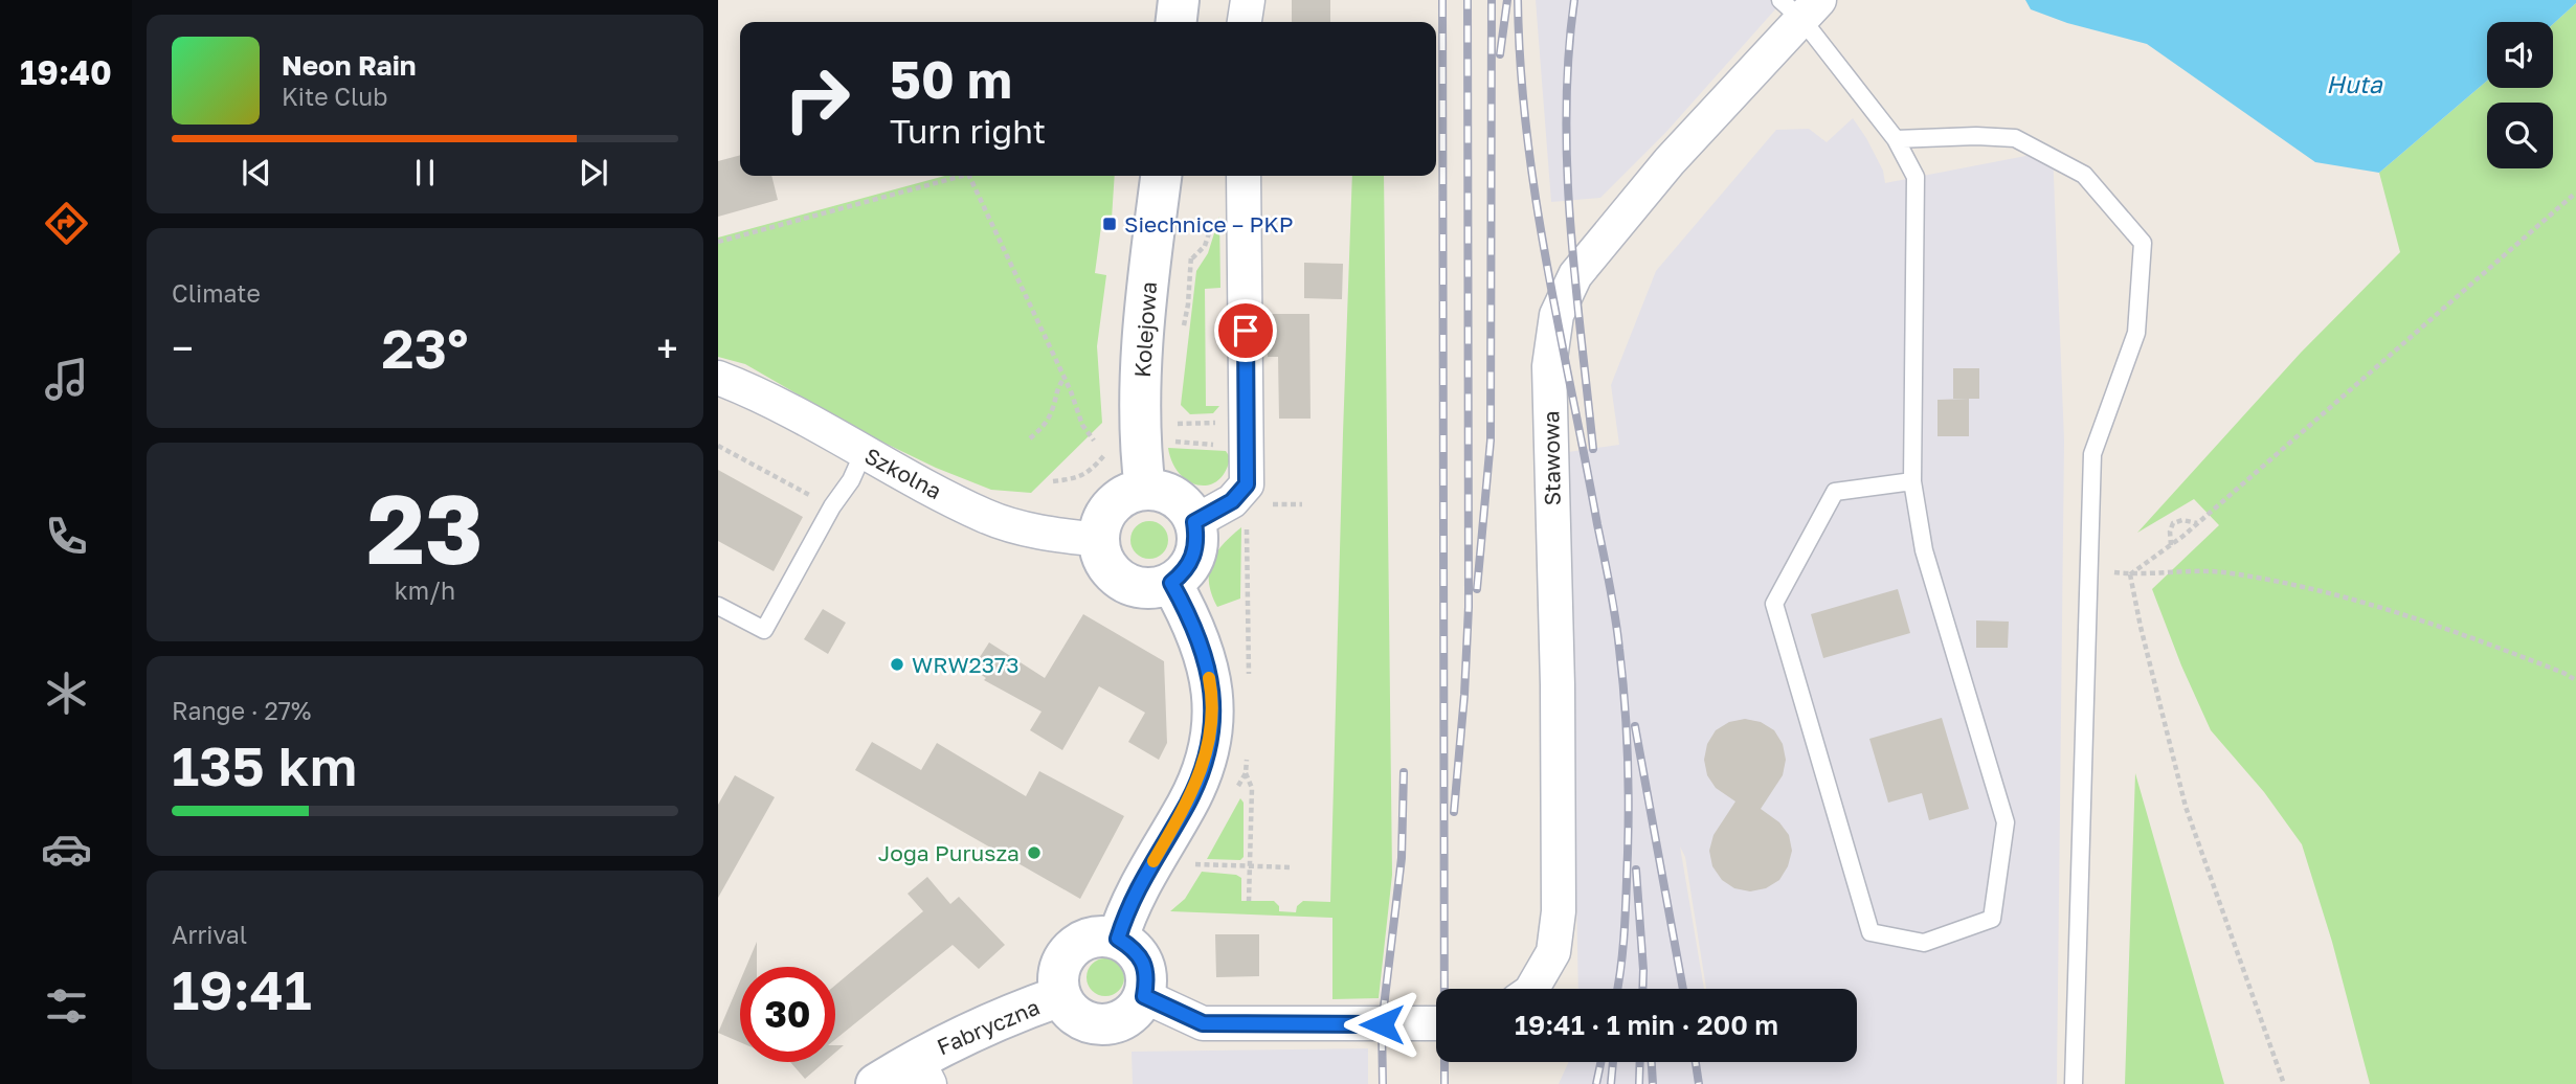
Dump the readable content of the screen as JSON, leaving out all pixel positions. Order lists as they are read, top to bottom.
{
  "streets": {
    "street": [
      "Kolejowa",
      "Stawowa",
      "Szkolna",
      "Fabryczna"
    ]
  },
  "crossings": [
    ["Kolejowa", "Szkolna"]
  ],
  "water": ["Huta"],
  "places": {
    "transit": ["Siechnice – PKP"],
    "other": ["WRW2373", "Joga Purusza"]
  },
  "page": {
    "tabs": "19:40",
    "turn": ["50 m", "Turn right"],
    "song": ["Neon Rain", "Kite Club"],
    "tile": [
      "Climate",
      ["23", "km/h"],
      ["Range · 27%", "135 km"],
      ["Arrival", "19:41"]
    ],
    "heat": ["−", "23°", "+"],
    "limit": "30",
    "trip": "19:41 · 1 min · 200 m"
  }
}
